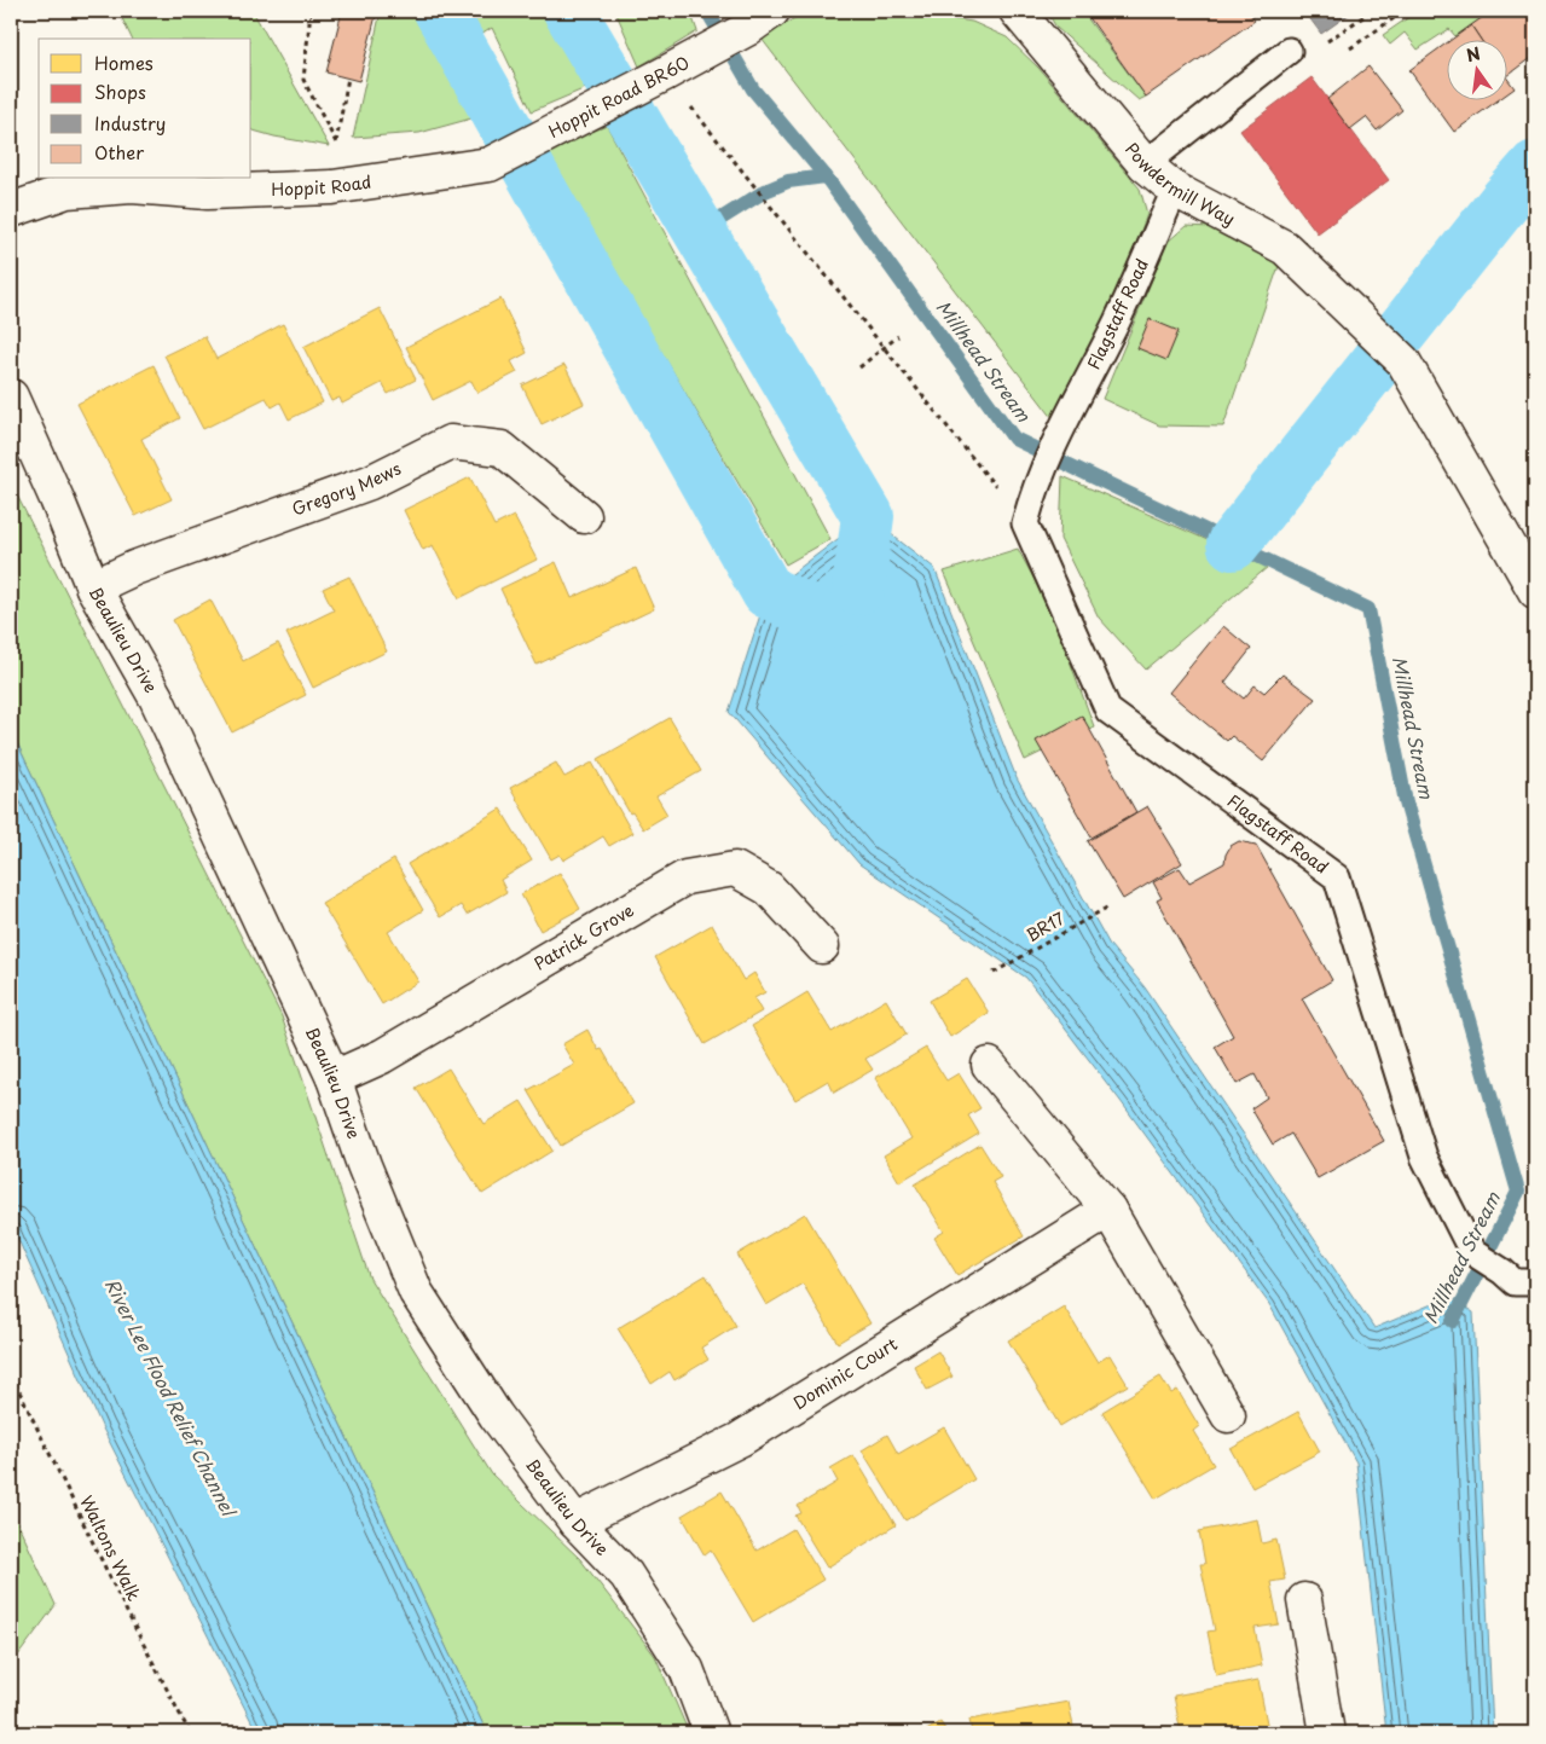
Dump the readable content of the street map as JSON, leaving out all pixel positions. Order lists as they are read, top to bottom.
{
  "streets": {
    "street": [
      "Hoppit Road BR60",
      "Powdermill Way",
      "Hoppit Road",
      "Gregory Mews",
      "Beaulieu Drive",
      "Patrick Grove",
      "Dominic Court"
    ],
    "lane": ["Flagstaff Road"],
    "path": ["BR17", "Waltons Walk"]
  },
  "crossings": [
    ["Hoppit Road BR60", "Hoppit Road"],
    ["Powdermill Way", "Flagstaff Road"],
    ["Gregory Mews", "Beaulieu Drive"],
    ["Beaulieu Drive", "Patrick Grove"],
    ["Beaulieu Drive", "Dominic Court"]
  ],
  "water": ["Millhead Stream", "River Lee Flood Relief Channel"],
  "legend": [
    "Homes",
    "Shops",
    "Industry",
    "Other"
  ],
  "north": "top"
}
